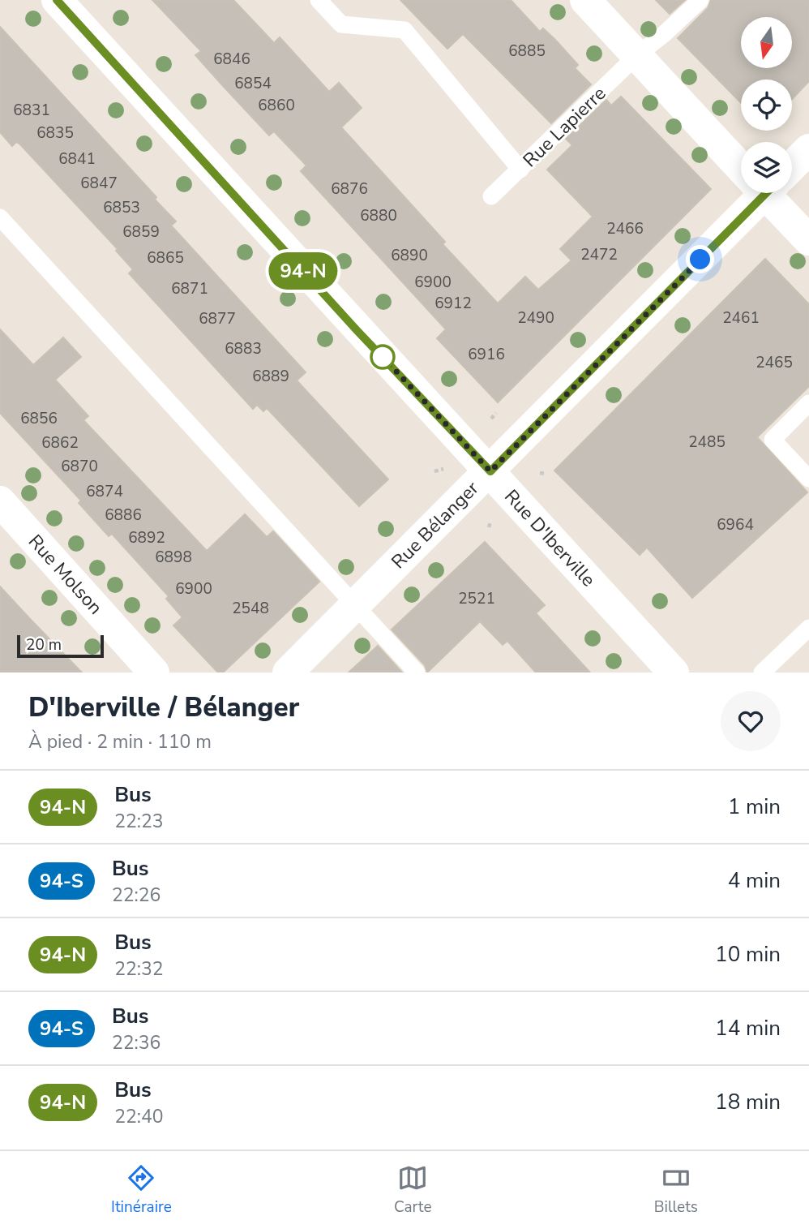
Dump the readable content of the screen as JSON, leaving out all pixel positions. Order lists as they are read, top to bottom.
{
  "streets": {
    "street": ["Rue Bélanger", "Rue D'Iberville", "Rue Molson"],
    "lane": ["Rue Lapierre"]
  },
  "crossings": [
    ["Rue Bélanger", "Rue D'Iberville"]
  ],
  "lines": ["bus line 94-N"],
  "house_numbers": [
    "6885",
    "6846",
    "6854",
    "6860",
    "6831",
    "6835",
    "6841",
    "6847",
    "6876",
    "6853",
    "6880",
    "2466",
    "6859",
    "2472",
    "6890",
    "6865",
    "6900",
    "6871",
    "6912",
    "2490",
    "2461",
    "6877",
    "6883",
    "6916",
    "2465",
    "6889",
    "6856",
    "2485",
    "6862",
    "6870",
    "6874",
    "6886",
    "6964",
    "6892",
    "6898",
    "6900",
    "2521",
    "2548"
  ],
  "scale_bar": "20 m",
  "north": "bottom",
  "page": {
    "on_map": "94-N",
    "scale": "20 m",
    "heading": ["D'Iberville / Bélanger", "À pied · 2 min · 110 m"],
    "list": [
      {
        "mark": "94-N",
        "name": "Bus",
        "note": "22:23",
        "value": "1 min"
      },
      {
        "mark": "94-S",
        "name": "Bus",
        "note": "22:26",
        "value": "4 min"
      },
      {
        "mark": "94-N",
        "name": "Bus",
        "note": "22:32",
        "value": "10 min"
      },
      {
        "mark": "94-S",
        "name": "Bus",
        "note": "22:36",
        "value": "14 min"
      },
      {
        "mark": "94-N",
        "name": "Bus",
        "note": "22:40",
        "value": "18 min"
      }
    ],
    "tabs": ["Itinéraire", "Carte", "Billets"]
  }
}
